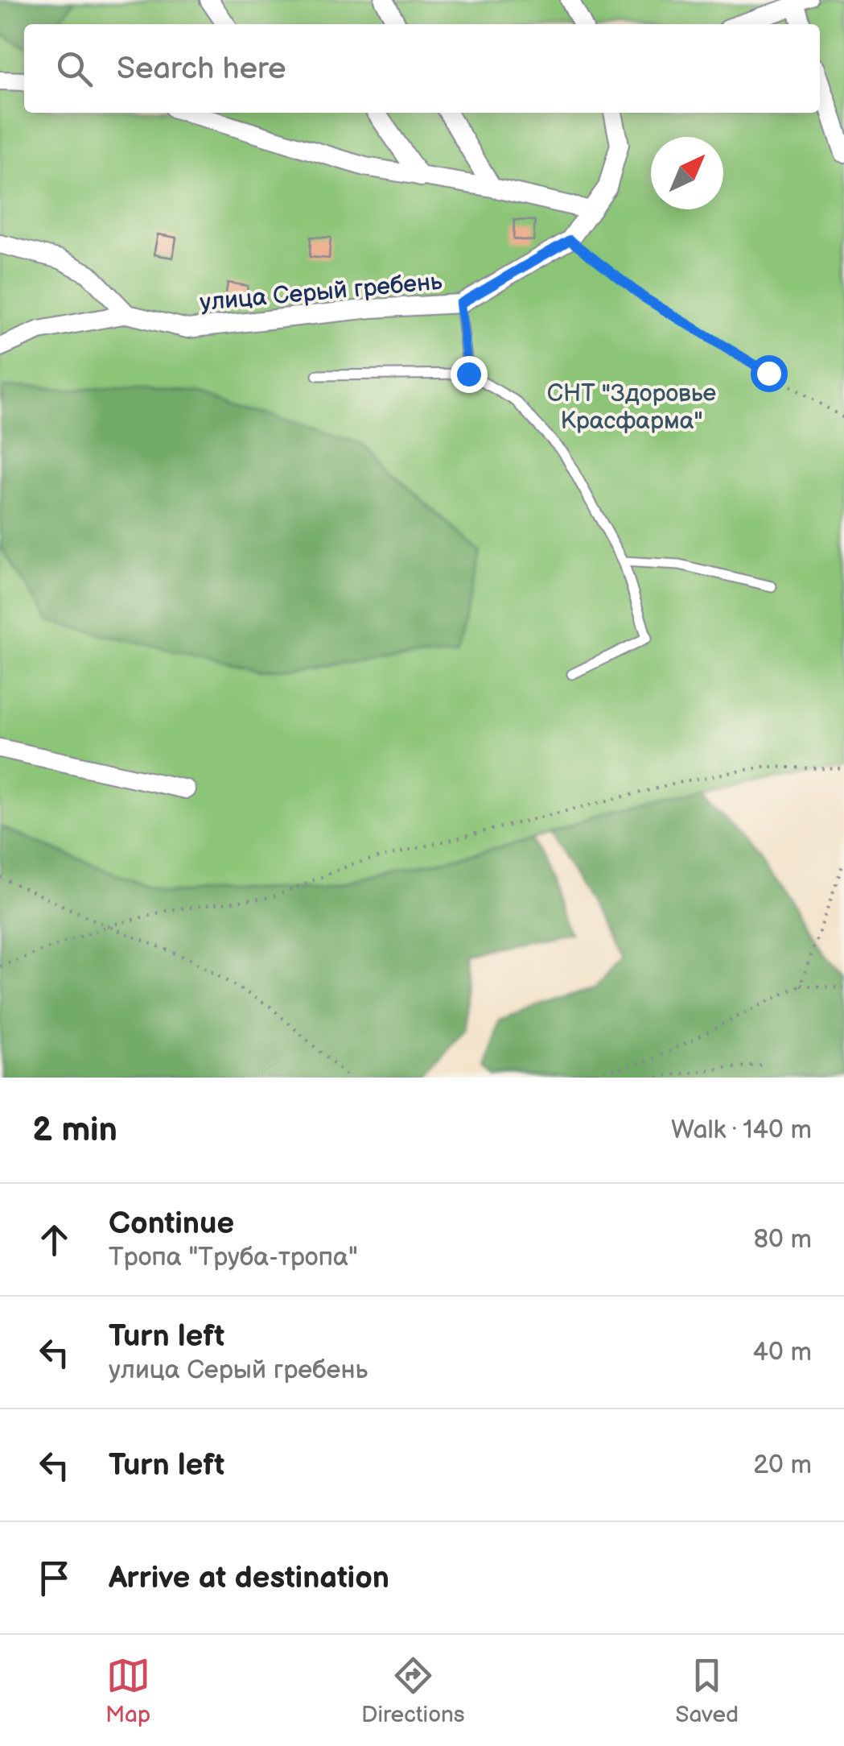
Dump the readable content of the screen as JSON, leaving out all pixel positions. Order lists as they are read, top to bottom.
{
  "streets": {
    "street": ["улица Серый гребень"]
  },
  "parks": ["СНТ \"Здоровье Красфарма\""],
  "north": "top right",
  "page": {
    "search": "Search here",
    "heading": ["2 min", "Walk · 140 m"],
    "list": [
      ["Continue", "Тропа \"Труба-тропа\"", "80 m"],
      ["Turn left", "улица Серый гребень", "40 m"],
      ["Turn left", "20 m"],
      "Arrive at destination"
    ],
    "nav": ["Map", "Directions", "Saved"]
  }
}
